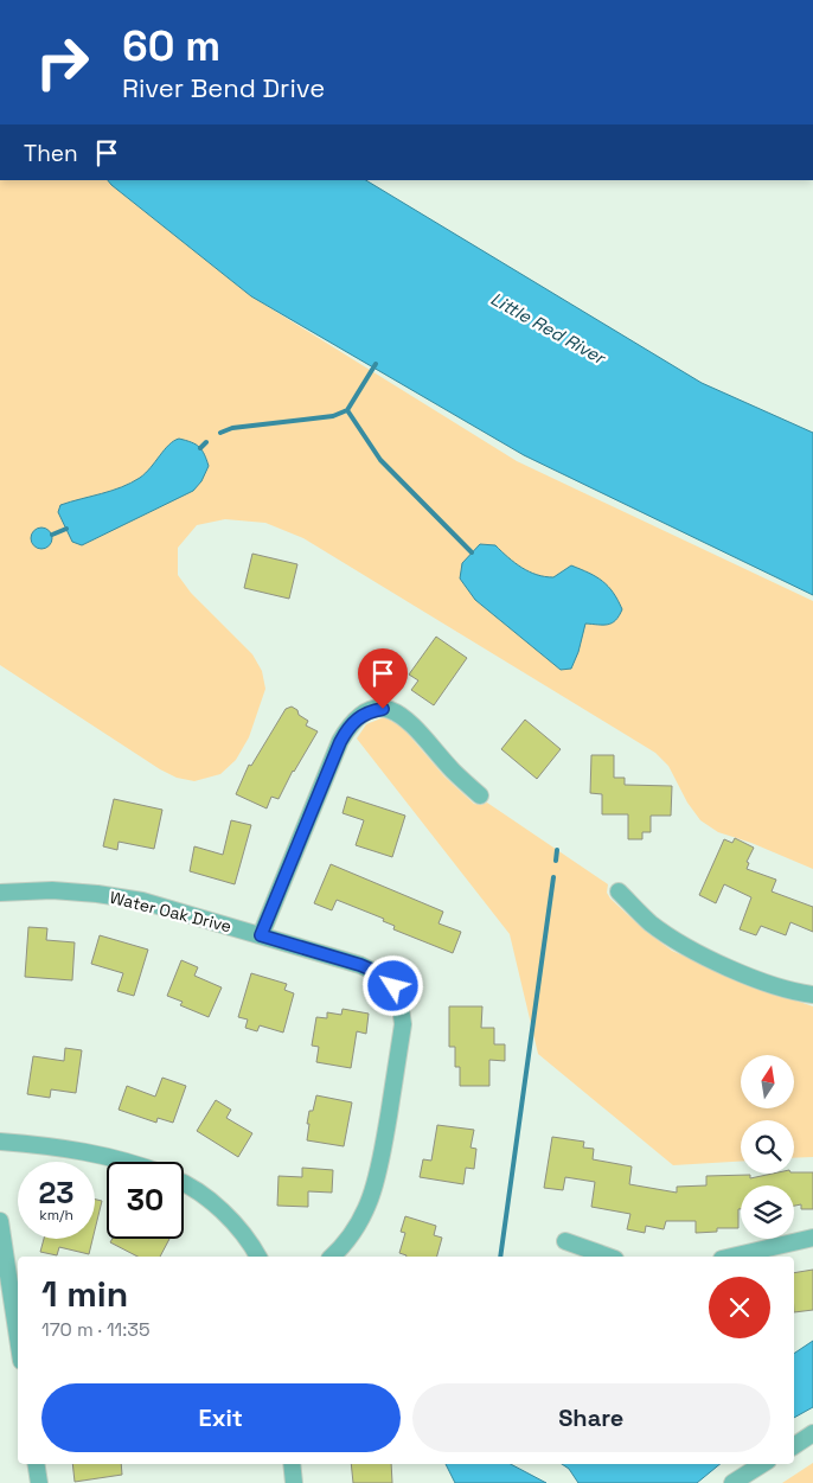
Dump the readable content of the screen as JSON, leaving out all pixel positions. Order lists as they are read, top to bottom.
{
  "streets": {
    "street": ["Water Oak Drive"]
  },
  "water": ["Little Red River"],
  "north": "top",
  "page": {
    "turn": ["60 m", "River Bend Drive"],
    "then": "Then",
    "speed": "23 km/h",
    "limit": "30",
    "heading": ["1 min", "170 m · 11:35"],
    "buttons": ["Exit", "Share"]
  }
}
